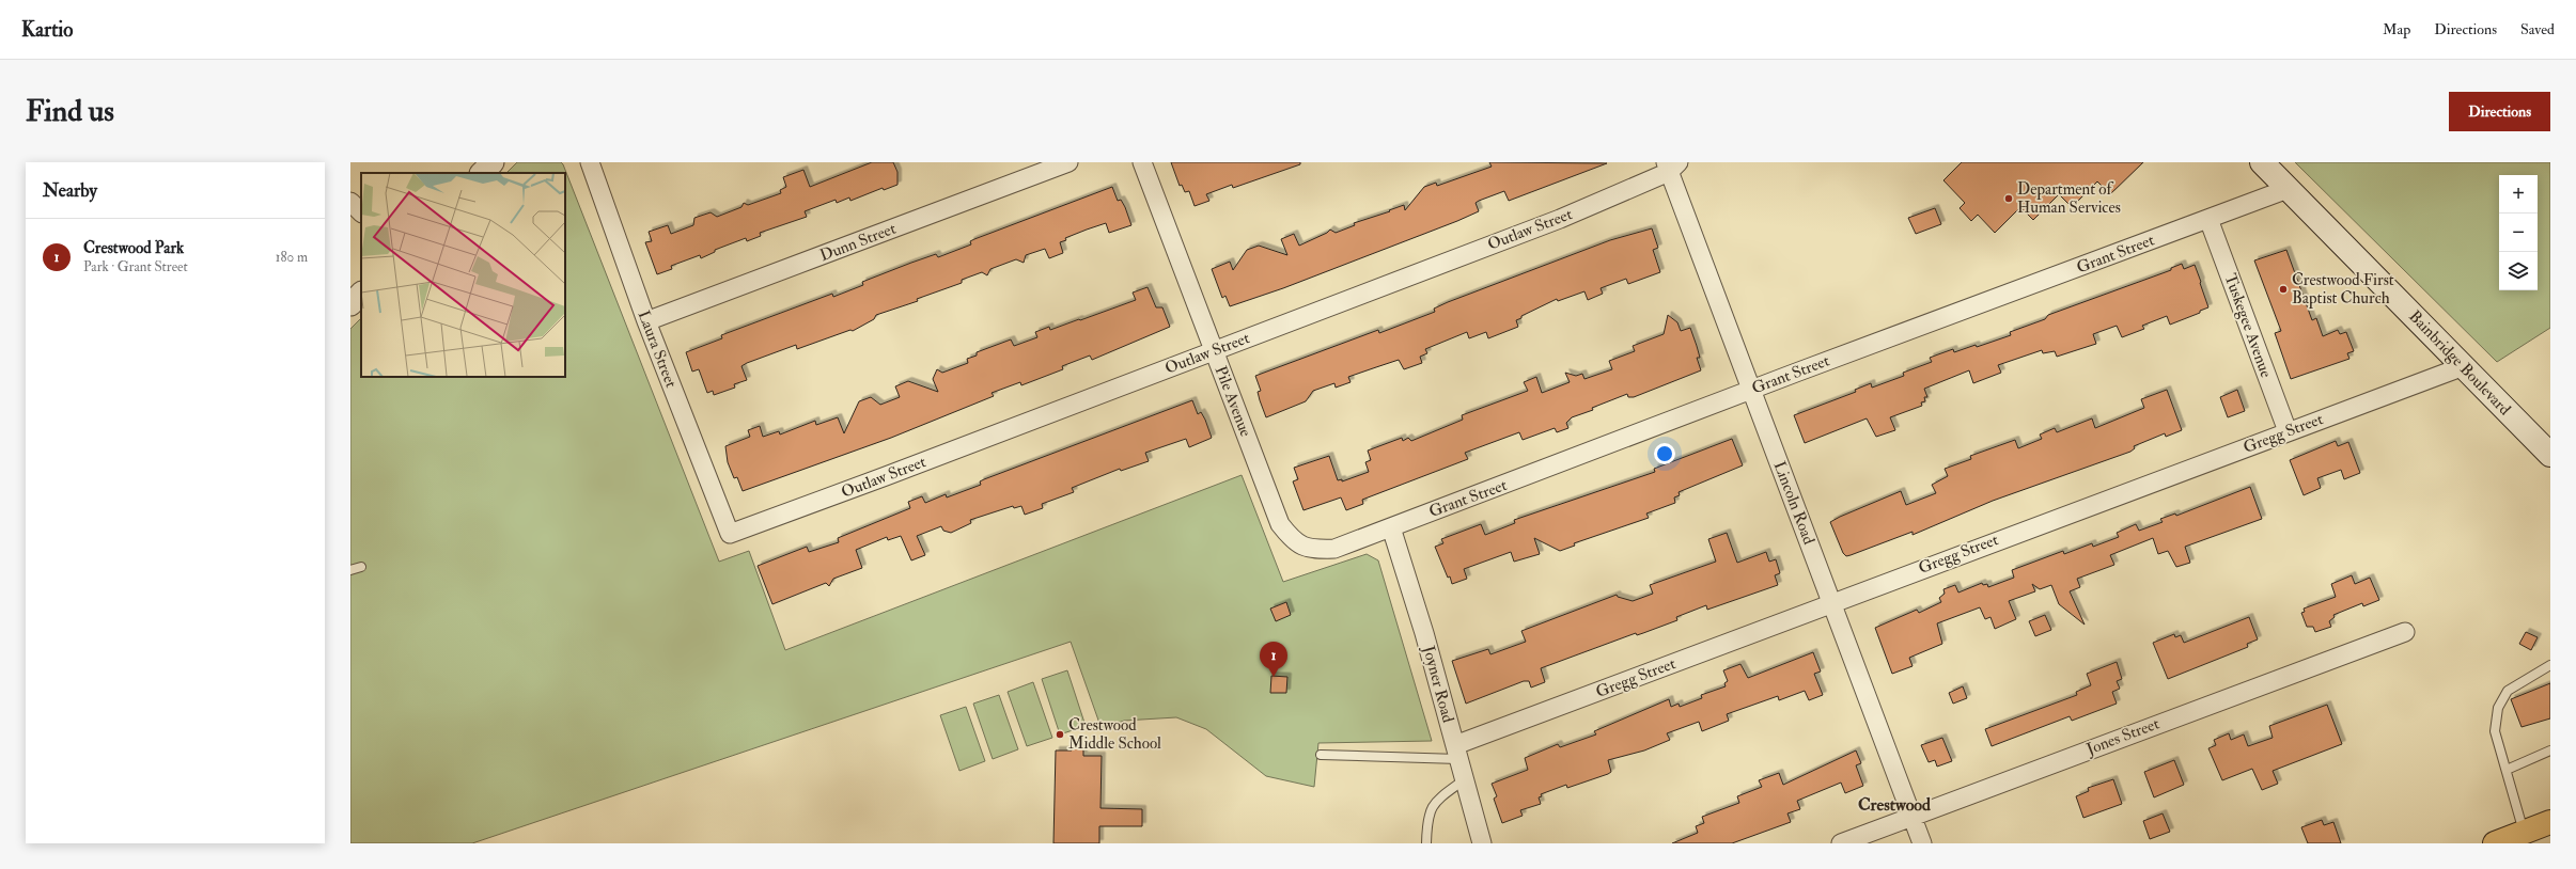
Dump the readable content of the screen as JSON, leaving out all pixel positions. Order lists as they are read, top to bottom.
{
  "streets": {
    "main road": ["Bainbridge Boulevard"],
    "street": [
      "Outlaw Street",
      "Dunn Street",
      "Grant Street",
      "Tuskegee Avenue",
      "Laura Street",
      "Pile Avenue",
      "Gregg Street",
      "Lincoln Road",
      "Joyner Road",
      "Jones Street"
    ]
  },
  "crossings": [
    ["Outlaw Street", "Laura Street"],
    ["Outlaw Street", "Pile Avenue"],
    ["Outlaw Street", "Lincoln Road"],
    ["Dunn Street", "Laura Street"],
    ["Grant Street", "Tuskegee Avenue"],
    ["Grant Street", "Bainbridge Boulevard"],
    ["Grant Street", "Pile Avenue"],
    ["Grant Street", "Lincoln Road"],
    ["Grant Street", "Joyner Road"],
    ["Tuskegee Avenue", "Gregg Street"],
    ["Bainbridge Boulevard", "Gregg Street"],
    ["Gregg Street", "Lincoln Road"],
    ["Gregg Street", "Joyner Road"],
    ["Lincoln Road", "Jones Street"]
  ],
  "districts": ["Crestwood"],
  "places": ["Department of Human Services", "Crestwood First Baptist Church", "Crestwood Middle School"],
  "page": {
    "header": "Kartio",
    "nav": ["Map", "Directions", "Saved"],
    "buttons": "Directions",
    "title": "Find us",
    "heading": "Nearby",
    "map_buttons": ["+", "−"],
    "list": [
      {
        "mark": "1",
        "name": "Crestwood Park",
        "note": "Park · Grant Street",
        "value": "180 m"
      }
    ],
    "pins": "1"
  }
}
